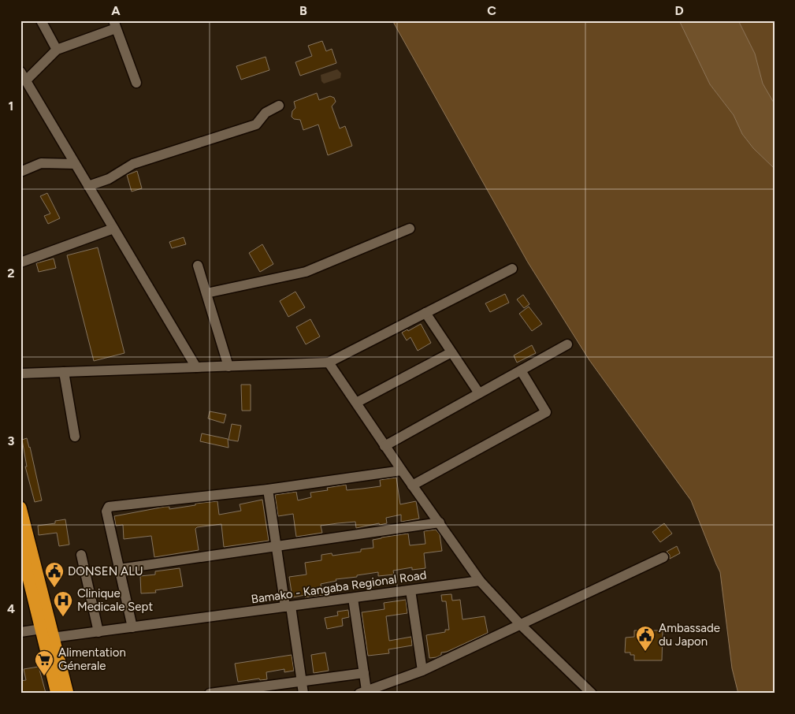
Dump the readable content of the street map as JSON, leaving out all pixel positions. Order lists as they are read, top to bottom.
{
  "streets": {
    "street": ["Bamako - Kangaba Regional Road"]
  },
  "places": {
    "public building": ["DONSEN ALU", "Ambassade du Japon"],
    "hospital": ["Clinique Medicale Sept"],
    "supermarket": ["Alimentation Génerale"]
  },
  "grid": {
    "columns": [
      "A",
      "B",
      "C",
      "D"
    ],
    "rows": [
      "1",
      "2",
      "3",
      "4"
    ]
  }
}
